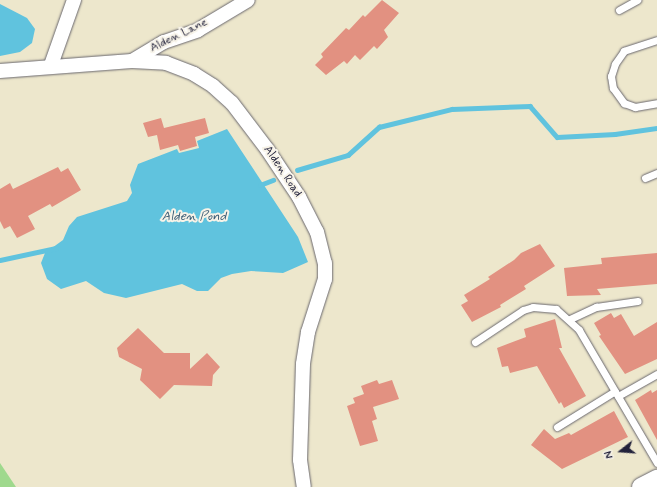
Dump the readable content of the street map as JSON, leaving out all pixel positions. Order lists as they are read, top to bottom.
{
  "streets": {
    "street": ["Alden Lane", "Alden Road"]
  },
  "crossings": [
    ["Alden Lane", "Alden Road"]
  ],
  "water": ["Alden Pond"],
  "north": "left"
}
